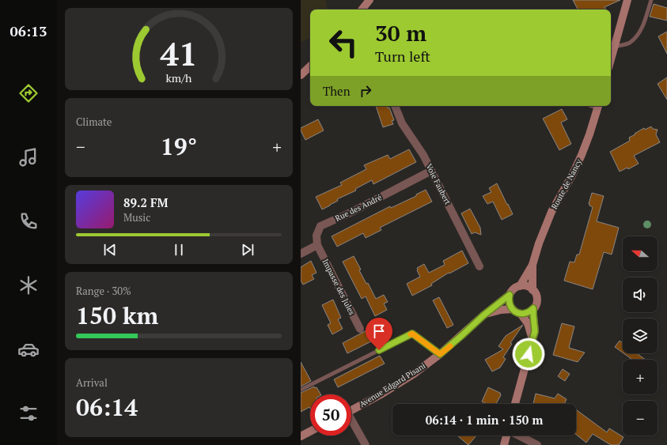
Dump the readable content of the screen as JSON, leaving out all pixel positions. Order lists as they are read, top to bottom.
{
  "streets": {
    "main road": ["Route de Nancy", "Avenue Edgard Pisani"],
    "street": ["Voie Faubert", "Rue des André", "Impasse des Jules"]
  },
  "crossings": [
    ["Voie Faubert", "Rue des André"],
    ["Route de Nancy", "Avenue Edgard Pisani"],
    ["Rue des André", "Impasse des Jules"]
  ],
  "north": "left",
  "page": {
    "tabs": "06:13",
    "turn": ["30 m", "Turn left"],
    "then": "Then",
    "tile": [
      "Climate",
      ["Range · 30%", "150 km"],
      ["Arrival", "06:14"]
    ],
    "heat": ["−", "19°", "+"],
    "song": ["89.2 FM", "Music"],
    "map_buttons": ["+", "−"],
    "limit": "50",
    "trip": "06:14 · 1 min · 150 m",
    "gauge": ["41", "km/h"]
  }
}
